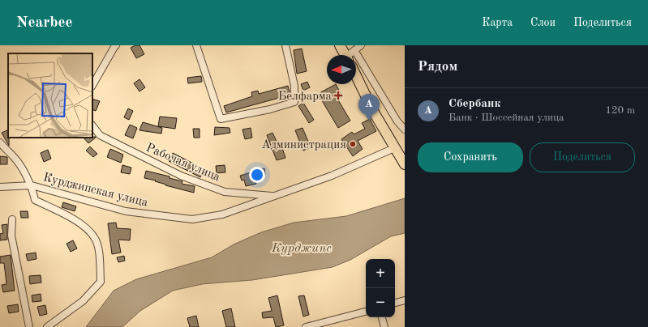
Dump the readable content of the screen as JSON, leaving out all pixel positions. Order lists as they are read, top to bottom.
{
  "streets": {
    "street": ["Рабочая улица", "Курджипская улица"]
  },
  "crossings": [
    ["Рабочая улица", "Курджипская улица"]
  ],
  "water": ["Курджипс"],
  "places": {
    "health": ["Белфарма"],
    "other": ["Администрация"]
  },
  "north": "left",
  "page": {
    "header": "Nearbee",
    "nav": ["Карта", "Слои", "Поделиться"],
    "heading": "Рядом",
    "list": [
      {
        "mark": "A",
        "name": "Сбербанк",
        "note": "Банк · Шоссейная улица",
        "value": "120 m"
      }
    ],
    "pins": "A",
    "buttons": ["Сохранить", "Поделиться"],
    "map_buttons": ["+", "−"]
  }
}
